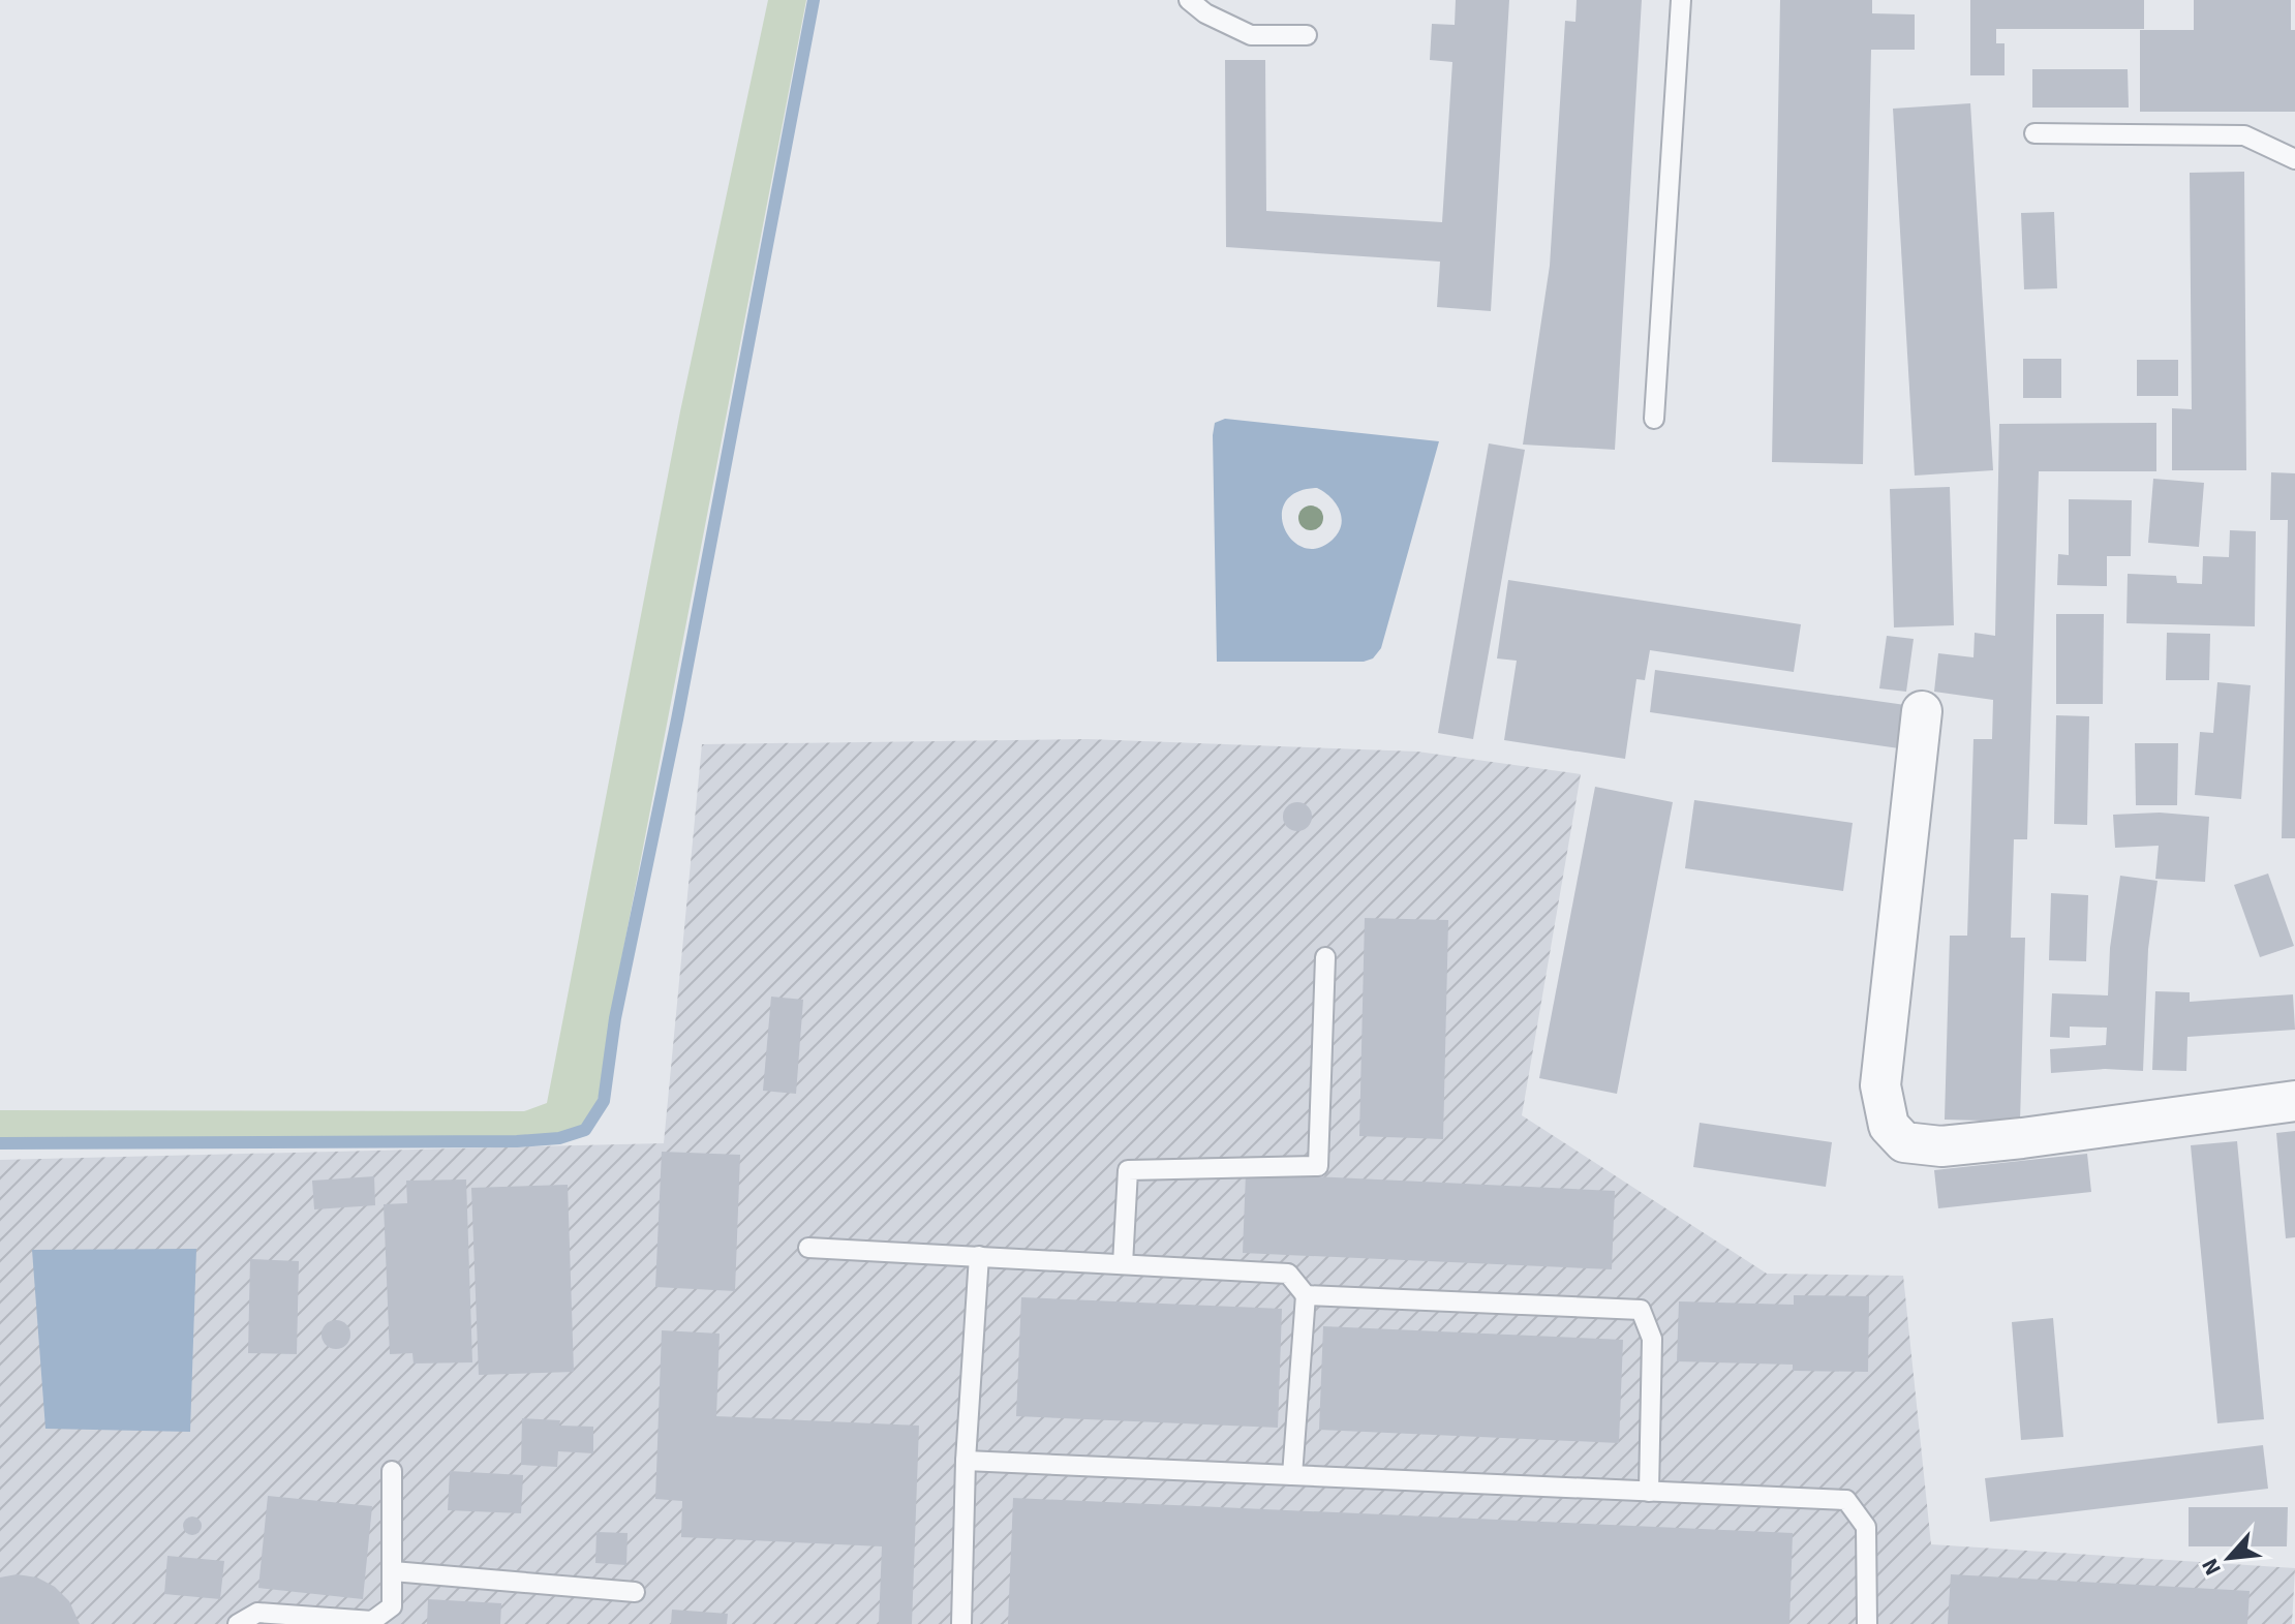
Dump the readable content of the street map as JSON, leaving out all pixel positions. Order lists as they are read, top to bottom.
{
  "north": "bottom left"
}
